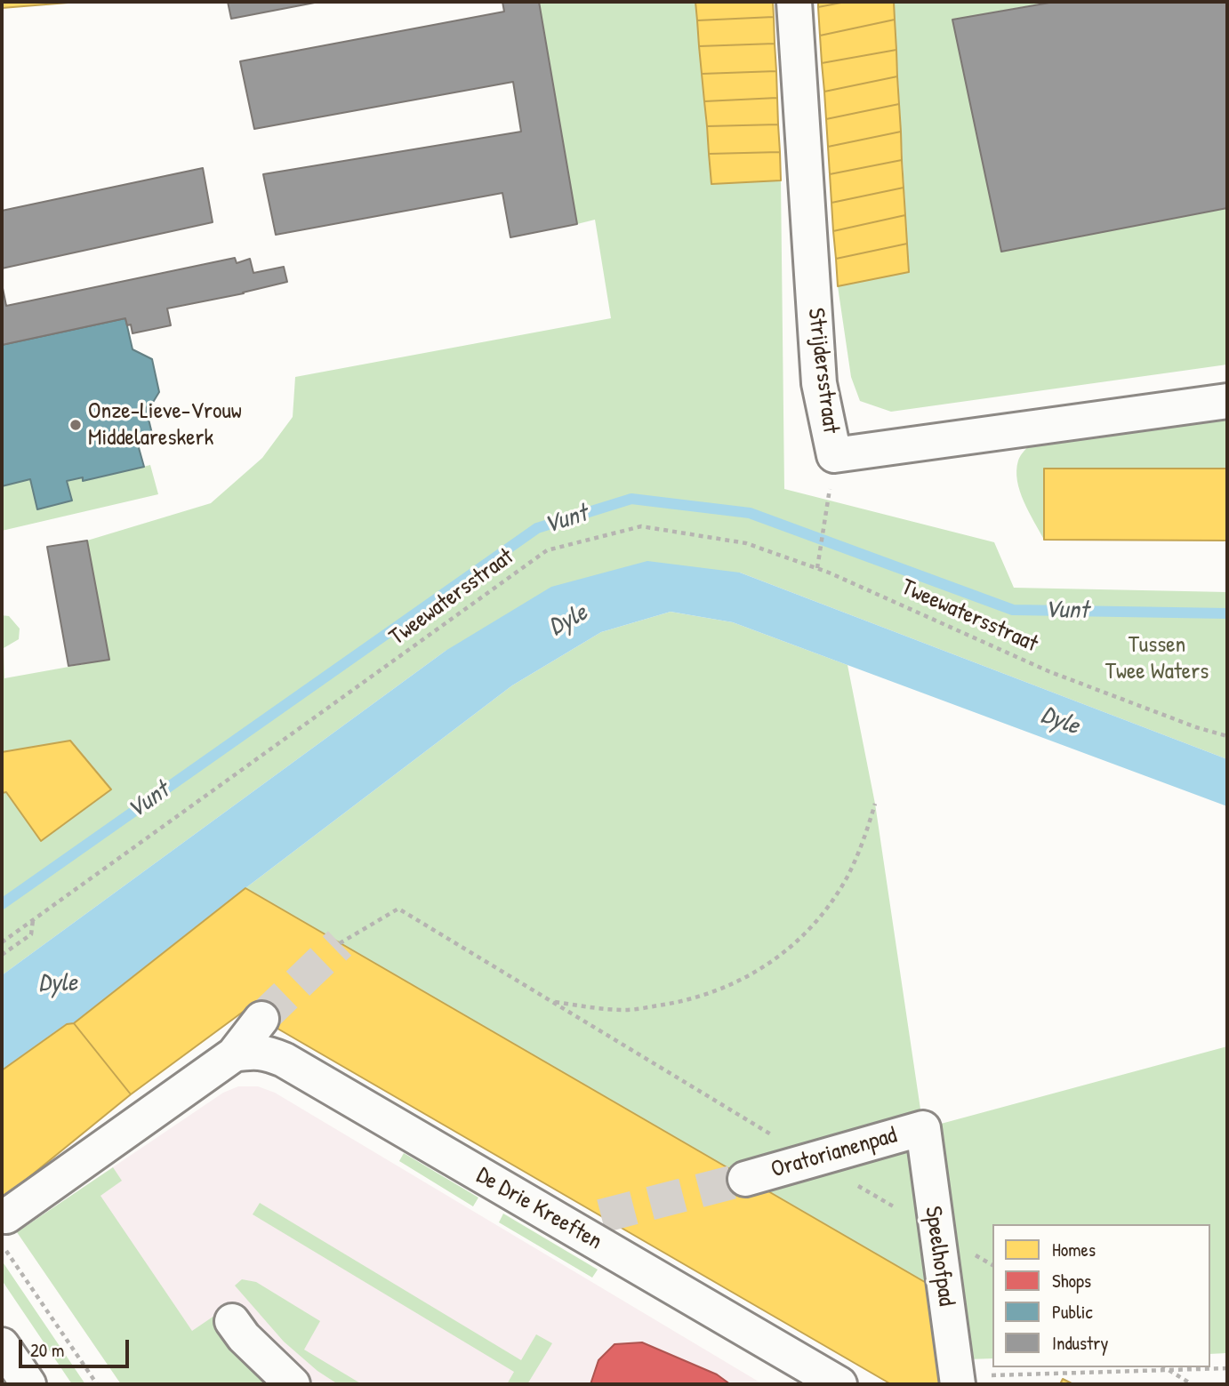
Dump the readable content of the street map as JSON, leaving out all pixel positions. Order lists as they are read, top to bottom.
{
  "streets": {
    "street": [
      "Strijdersstraat",
      "Oratorianenpad",
      "De Drie Kreeften",
      "Speelhofpad"
    ],
    "path": ["Tweewatersstraat"]
  },
  "crossings": [
    ["Oratorianenpad", "Speelhofpad"]
  ],
  "water": ["Vunt", "Dyle"],
  "parks": ["Tussen Twee Waters"],
  "places": ["Onze-Lieve-Vrouw Middelareskerk"],
  "legend": [
    "Homes",
    "Shops",
    "Public",
    "Industry"
  ],
  "scale_bar": "20 m"
}
